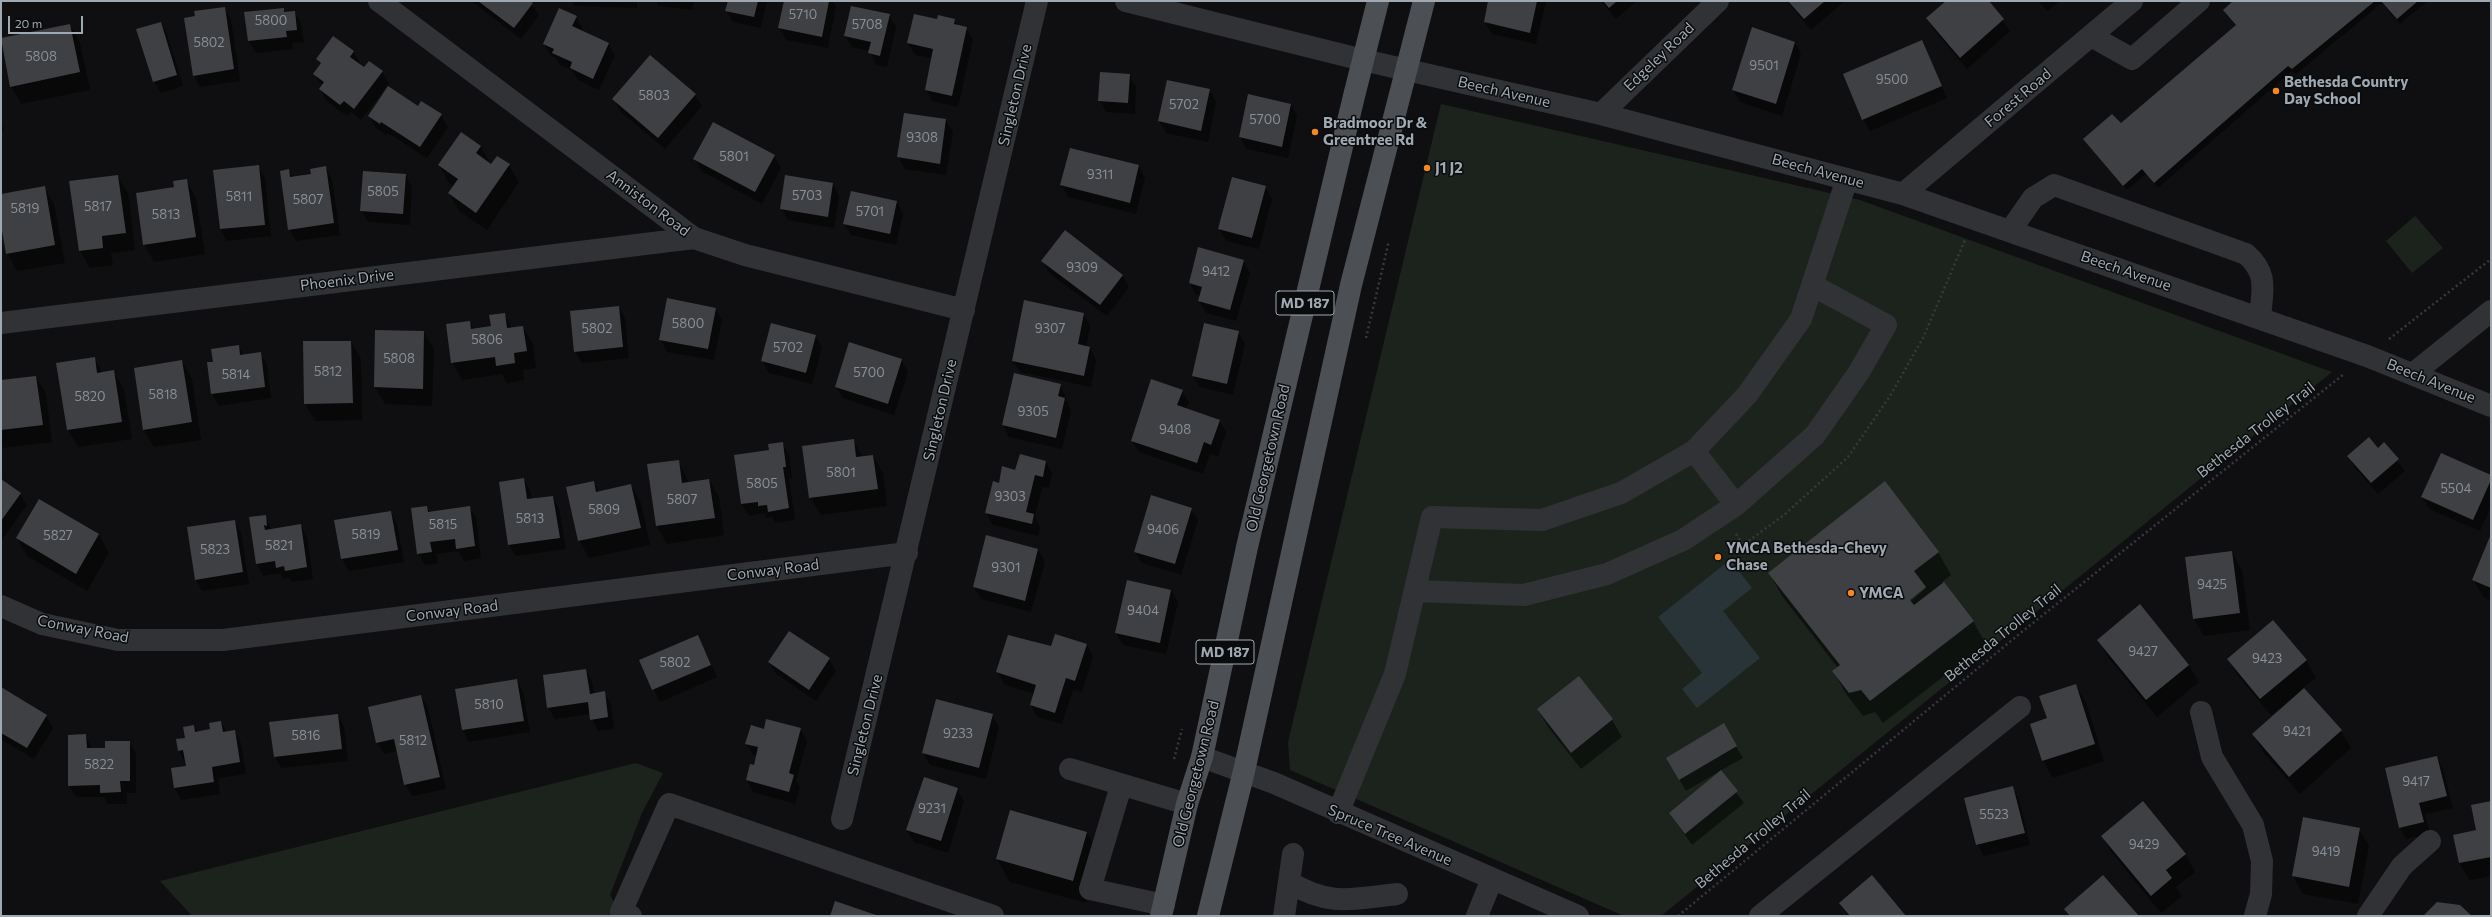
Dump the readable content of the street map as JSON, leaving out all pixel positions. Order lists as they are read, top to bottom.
{
  "streets": {
    "main road": ["MD 187", "Old Georgetown Road"],
    "street": [
      "Edgeley Road",
      "Beech Avenue",
      "Singleton Drive",
      "Forest Road",
      "Anniston Road",
      "Phoenix Drive",
      "Conway Road",
      "Spruce Tree Avenue"
    ],
    "path": ["Bethesda Trolley Trail"]
  },
  "crossings": [
    ["Edgeley Road", "Beech Avenue"],
    ["Beech Avenue", "Forest Road"],
    ["Beech Avenue", "MD 187"],
    ["Beech Avenue", "Old Georgetown Road"],
    ["Singleton Drive", "Anniston Road"],
    ["Singleton Drive", "Conway Road"],
    ["Anniston Road", "Phoenix Drive"],
    ["MD 187", "Spruce Tree Avenue"],
    ["Old Georgetown Road", "Spruce Tree Avenue"]
  ],
  "places": [
    "Bethesda Country Day School",
    "Bradmoor Dr & Greentree Rd",
    "J1 J2",
    "YMCA Bethesda-Chevy Chase",
    "YMCA"
  ],
  "house_numbers": [
    "5710",
    "5800",
    "5708",
    "5802",
    "5808",
    "9501",
    "9500",
    "5803",
    "5702",
    "5700",
    "9308",
    "5801",
    "9311",
    "5805",
    "5703",
    "5811",
    "5807",
    "5817",
    "5819",
    "5701",
    "5813",
    "9309",
    "9412",
    "5800",
    "5802",
    "9307",
    "5806",
    "5702",
    "5808",
    "5812",
    "5700",
    "5814",
    "5818",
    "5820",
    "9305",
    "9408",
    "5801",
    "5805",
    "5504",
    "9303",
    "5807",
    "5809",
    "5813",
    "5815",
    "9406",
    "5819",
    "5827",
    "5821",
    "5823",
    "9301",
    "9425",
    "9404",
    "9427",
    "9423",
    "5802",
    "5810",
    "9421",
    "9233",
    "5816",
    "5812",
    "5822",
    "9417",
    "9231",
    "5523",
    "9429",
    "9419"
  ],
  "scale_bar": "20 m"
}
